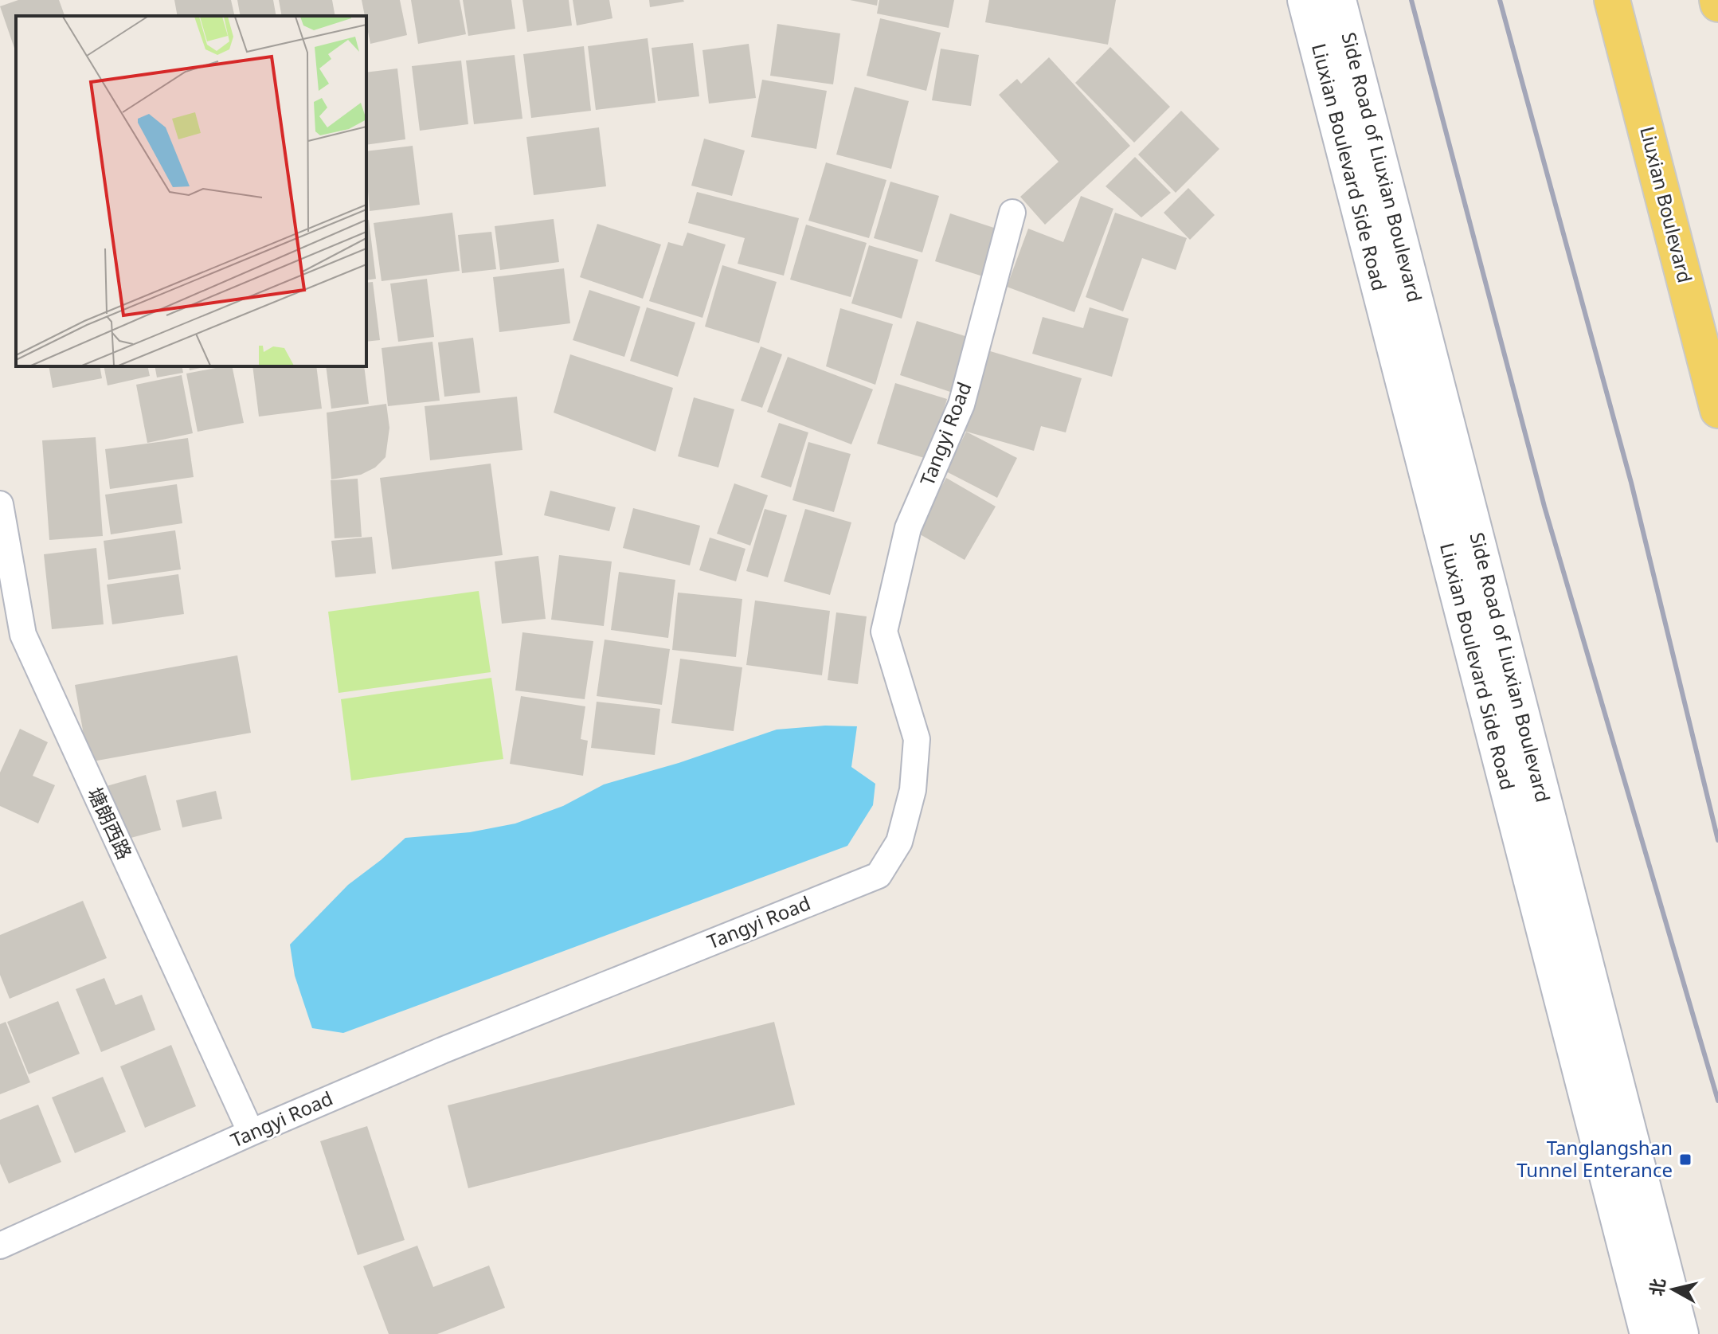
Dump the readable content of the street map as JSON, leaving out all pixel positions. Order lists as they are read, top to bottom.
{
  "streets": {
    "main road": ["Liuxian Boulevard Side Road", "Side Road of Liuxian Boulevard", "Liuxian Boulevard"],
    "street": ["Tangyi Road", "塘朗西路"]
  },
  "crossings": [
    ["Tangyi Road", "塘朗西路"]
  ],
  "places": {
    "transit": ["Tanglangshan Tunnel Enterance"]
  },
  "north": "left"
}
